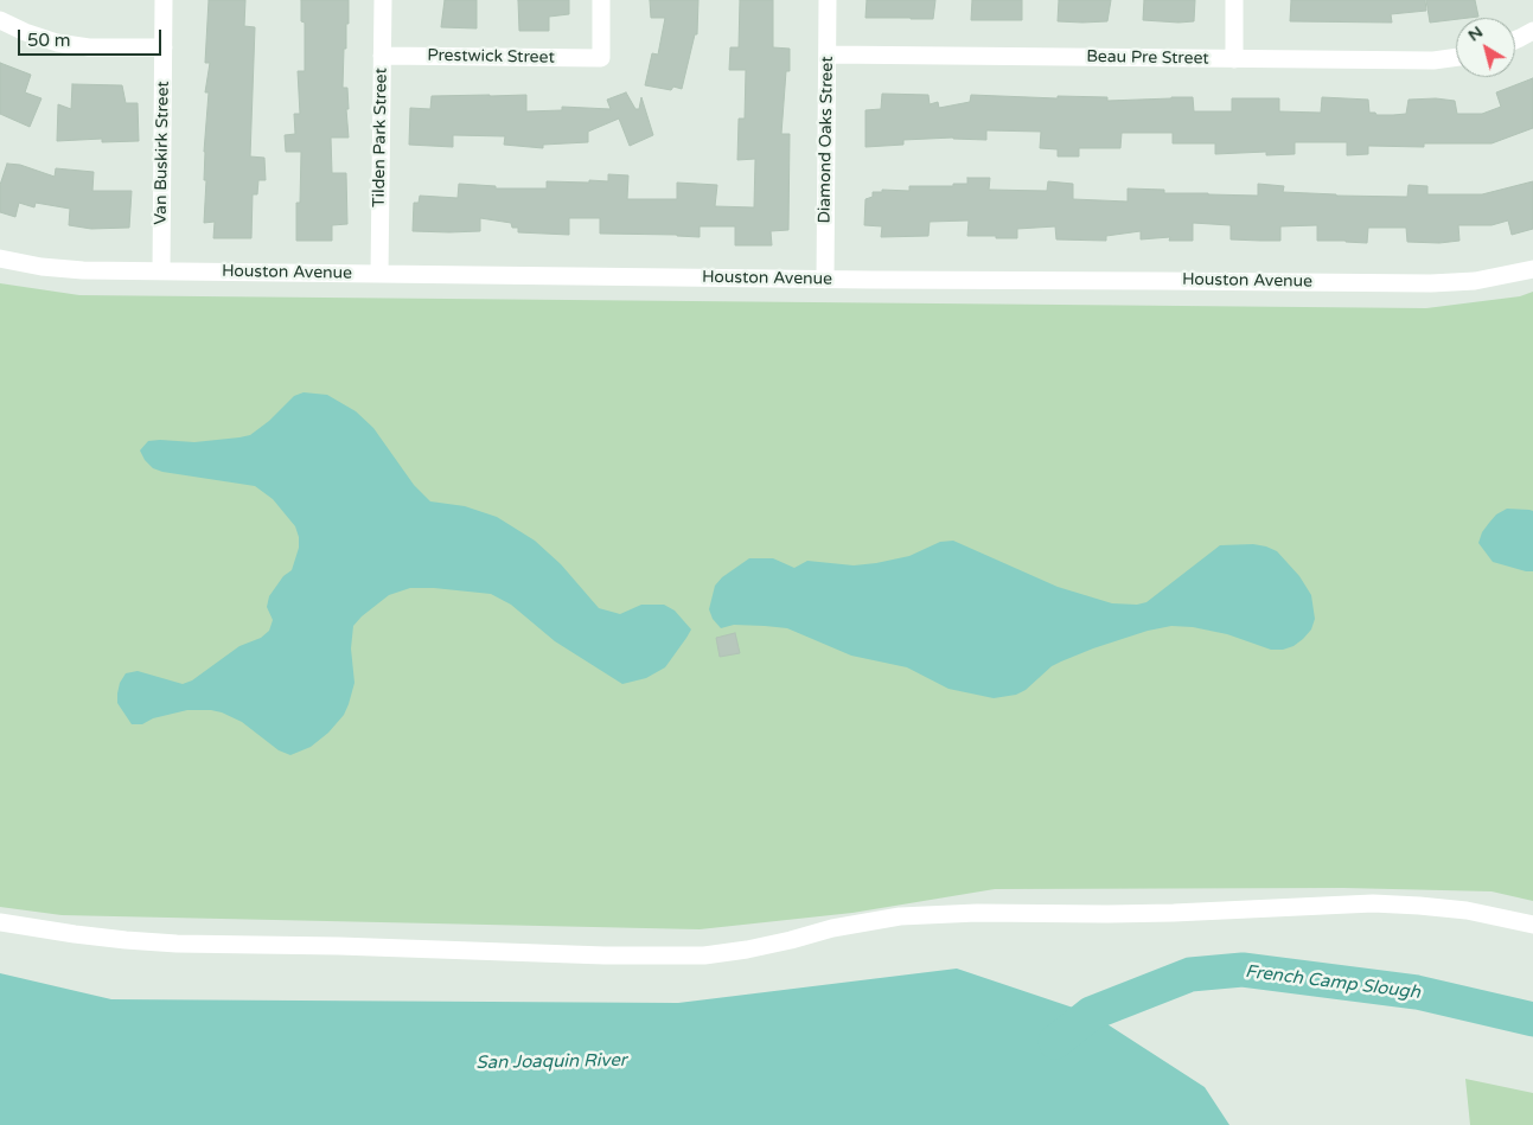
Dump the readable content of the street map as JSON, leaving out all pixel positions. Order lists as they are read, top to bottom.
{
  "streets": {
    "street": [
      "Prestwick Street",
      "Beau Pre Street",
      "Tilden Park Street",
      "Diamond Oaks Street",
      "Van Buskirk Street",
      "Houston Avenue"
    ]
  },
  "crossings": [
    ["Prestwick Street", "Tilden Park Street"],
    ["Beau Pre Street", "Diamond Oaks Street"],
    ["Tilden Park Street", "Houston Avenue"],
    ["Diamond Oaks Street", "Houston Avenue"],
    ["Van Buskirk Street", "Houston Avenue"]
  ],
  "water": ["French Camp Slough", "San Joaquin River"],
  "scale_bar": "50 m",
  "north": "top left"
}
